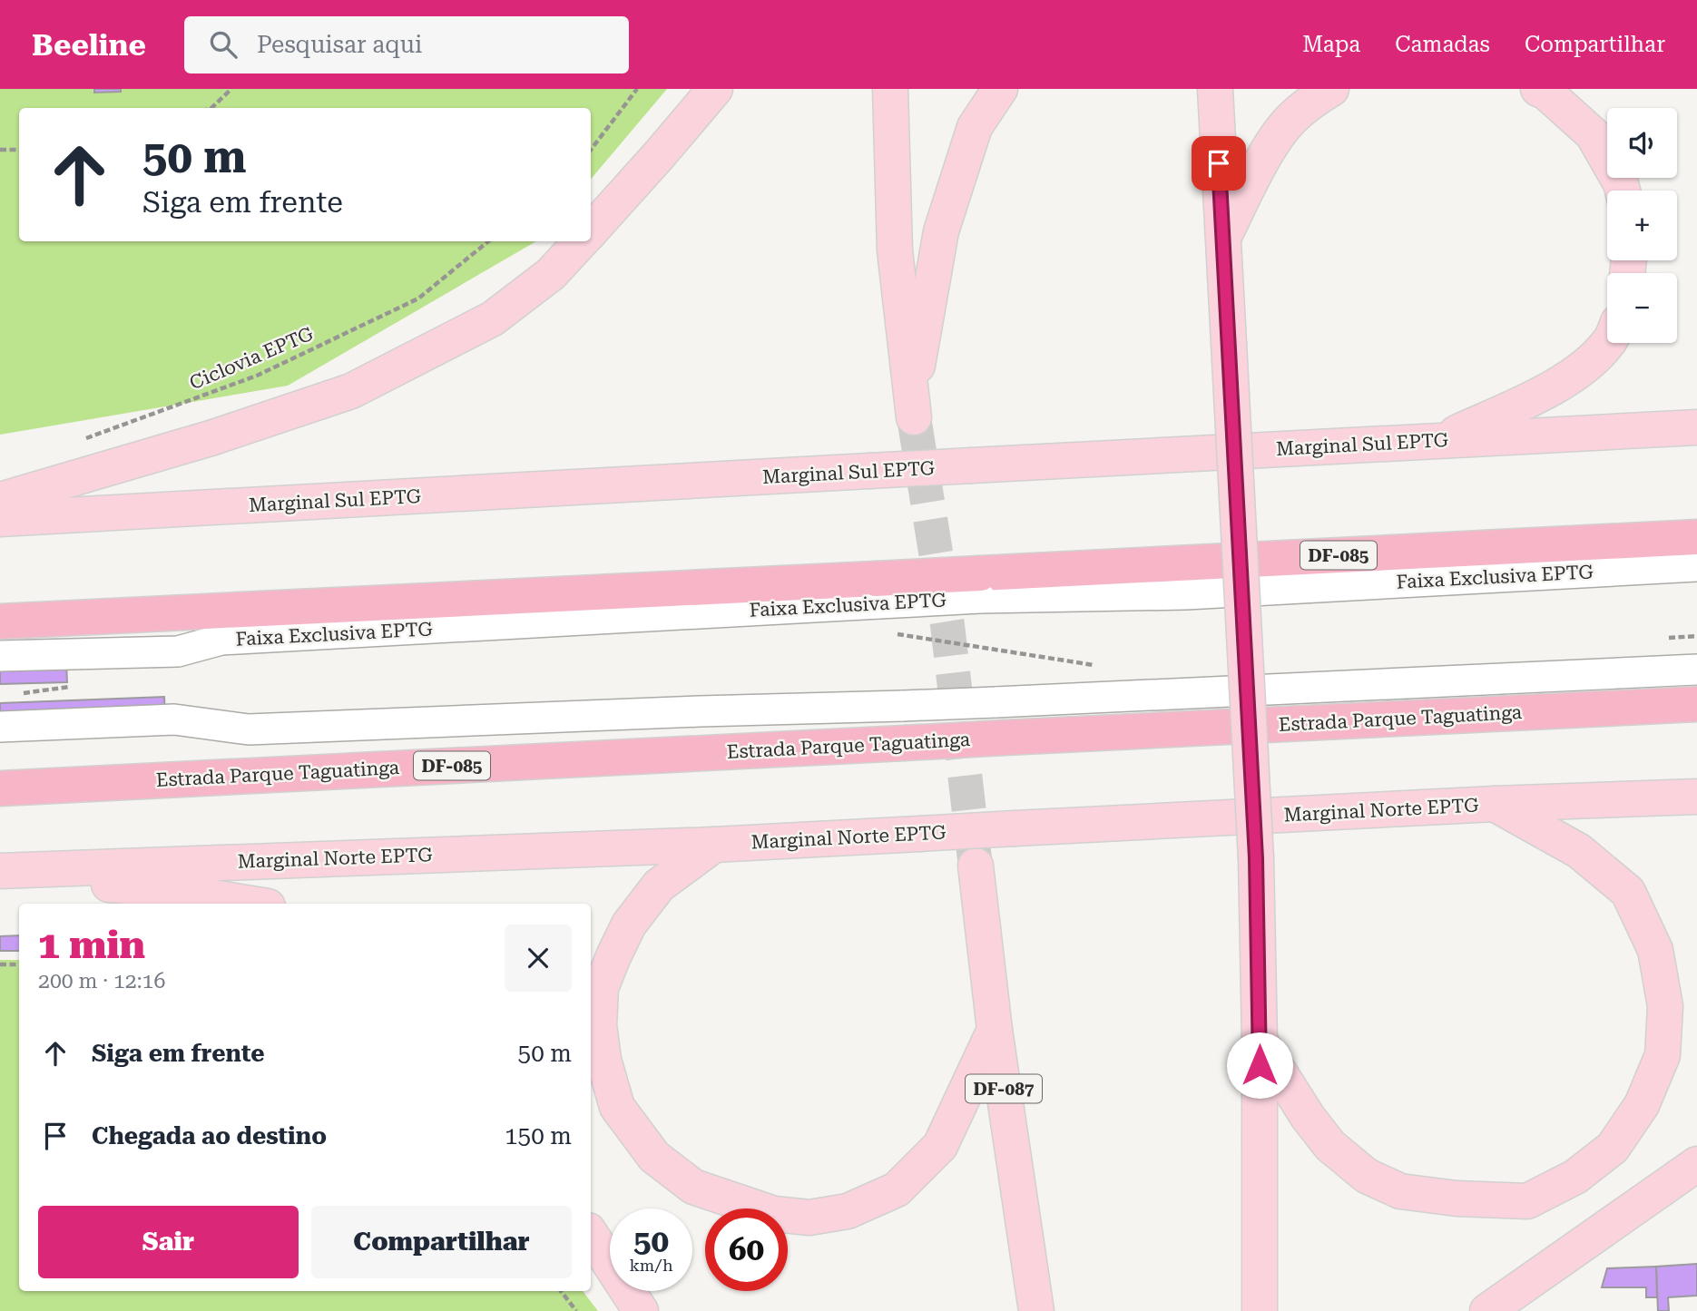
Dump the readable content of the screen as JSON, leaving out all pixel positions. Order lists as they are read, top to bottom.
{
  "streets": {
    "highway": ["DF-085", "Estrada Parque Taguatinga"],
    "main road": ["Marginal Sul EPTG", "Marginal Norte EPTG", "DF-087"],
    "lane": ["Faixa Exclusiva EPTG"],
    "path": ["Ciclovia EPTG"]
  },
  "crossings": [
    ["DF-085", "Faixa Exclusiva EPTG"]
  ],
  "page": {
    "header": "Beeline",
    "search": "Pesquisar aqui",
    "nav": ["Mapa", "Camadas", "Compartilhar"],
    "map_buttons": ["+", "−"],
    "turn": ["50 m", "Siga em frente"],
    "heading": ["1 min", "200 m · 12:16"],
    "list": [
      {
        "name": "Siga em frente",
        "value": "50 m"
      },
      {
        "name": "Chegada ao destino",
        "value": "150 m"
      }
    ],
    "buttons": ["Sair", "Compartilhar"],
    "speed": "50 km/h",
    "limit": "60"
  }
}
